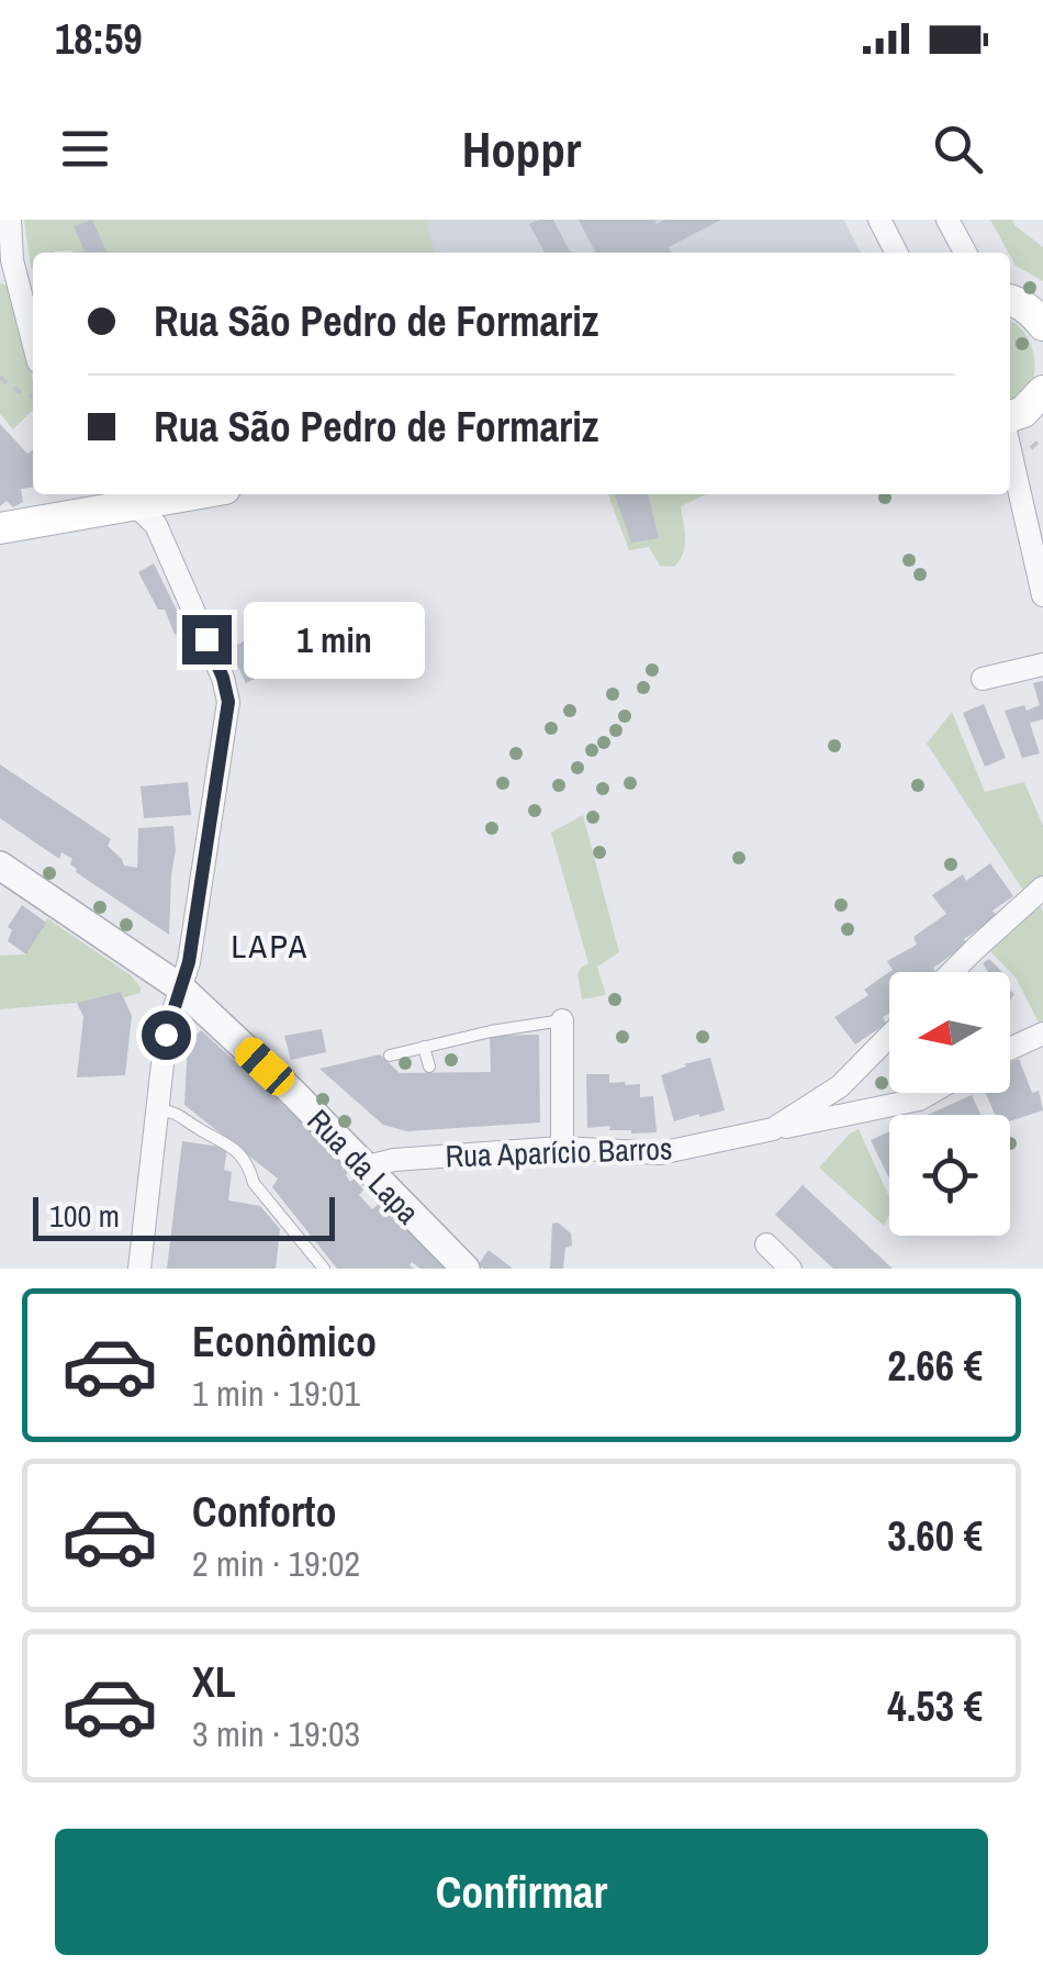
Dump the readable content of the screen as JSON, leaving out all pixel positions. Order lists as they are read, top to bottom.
{
  "streets": {
    "street": ["Rua Aparício Barros", "Rua da Lapa"]
  },
  "crossings": [
    ["Rua Aparício Barros", "Rua da Lapa"]
  ],
  "districts": ["LAPA"],
  "scale_bar": "100 m",
  "north": "left",
  "page": {
    "status": "18:59",
    "header": "Hoppr",
    "banner": ["Rua São Pedro de Formariz", "Rua São Pedro de Formariz"],
    "bubble": "1 min",
    "scale": "100 m",
    "list": [
      {
        "name": "Econômico",
        "note": "1 min · 19:01",
        "value": "2.66 €"
      },
      {
        "name": "Conforto",
        "note": "2 min · 19:02",
        "value": "3.60 €"
      },
      {
        "name": "XL",
        "note": "3 min · 19:03",
        "value": "4.53 €"
      }
    ],
    "buttons": "Confirmar"
  }
}
